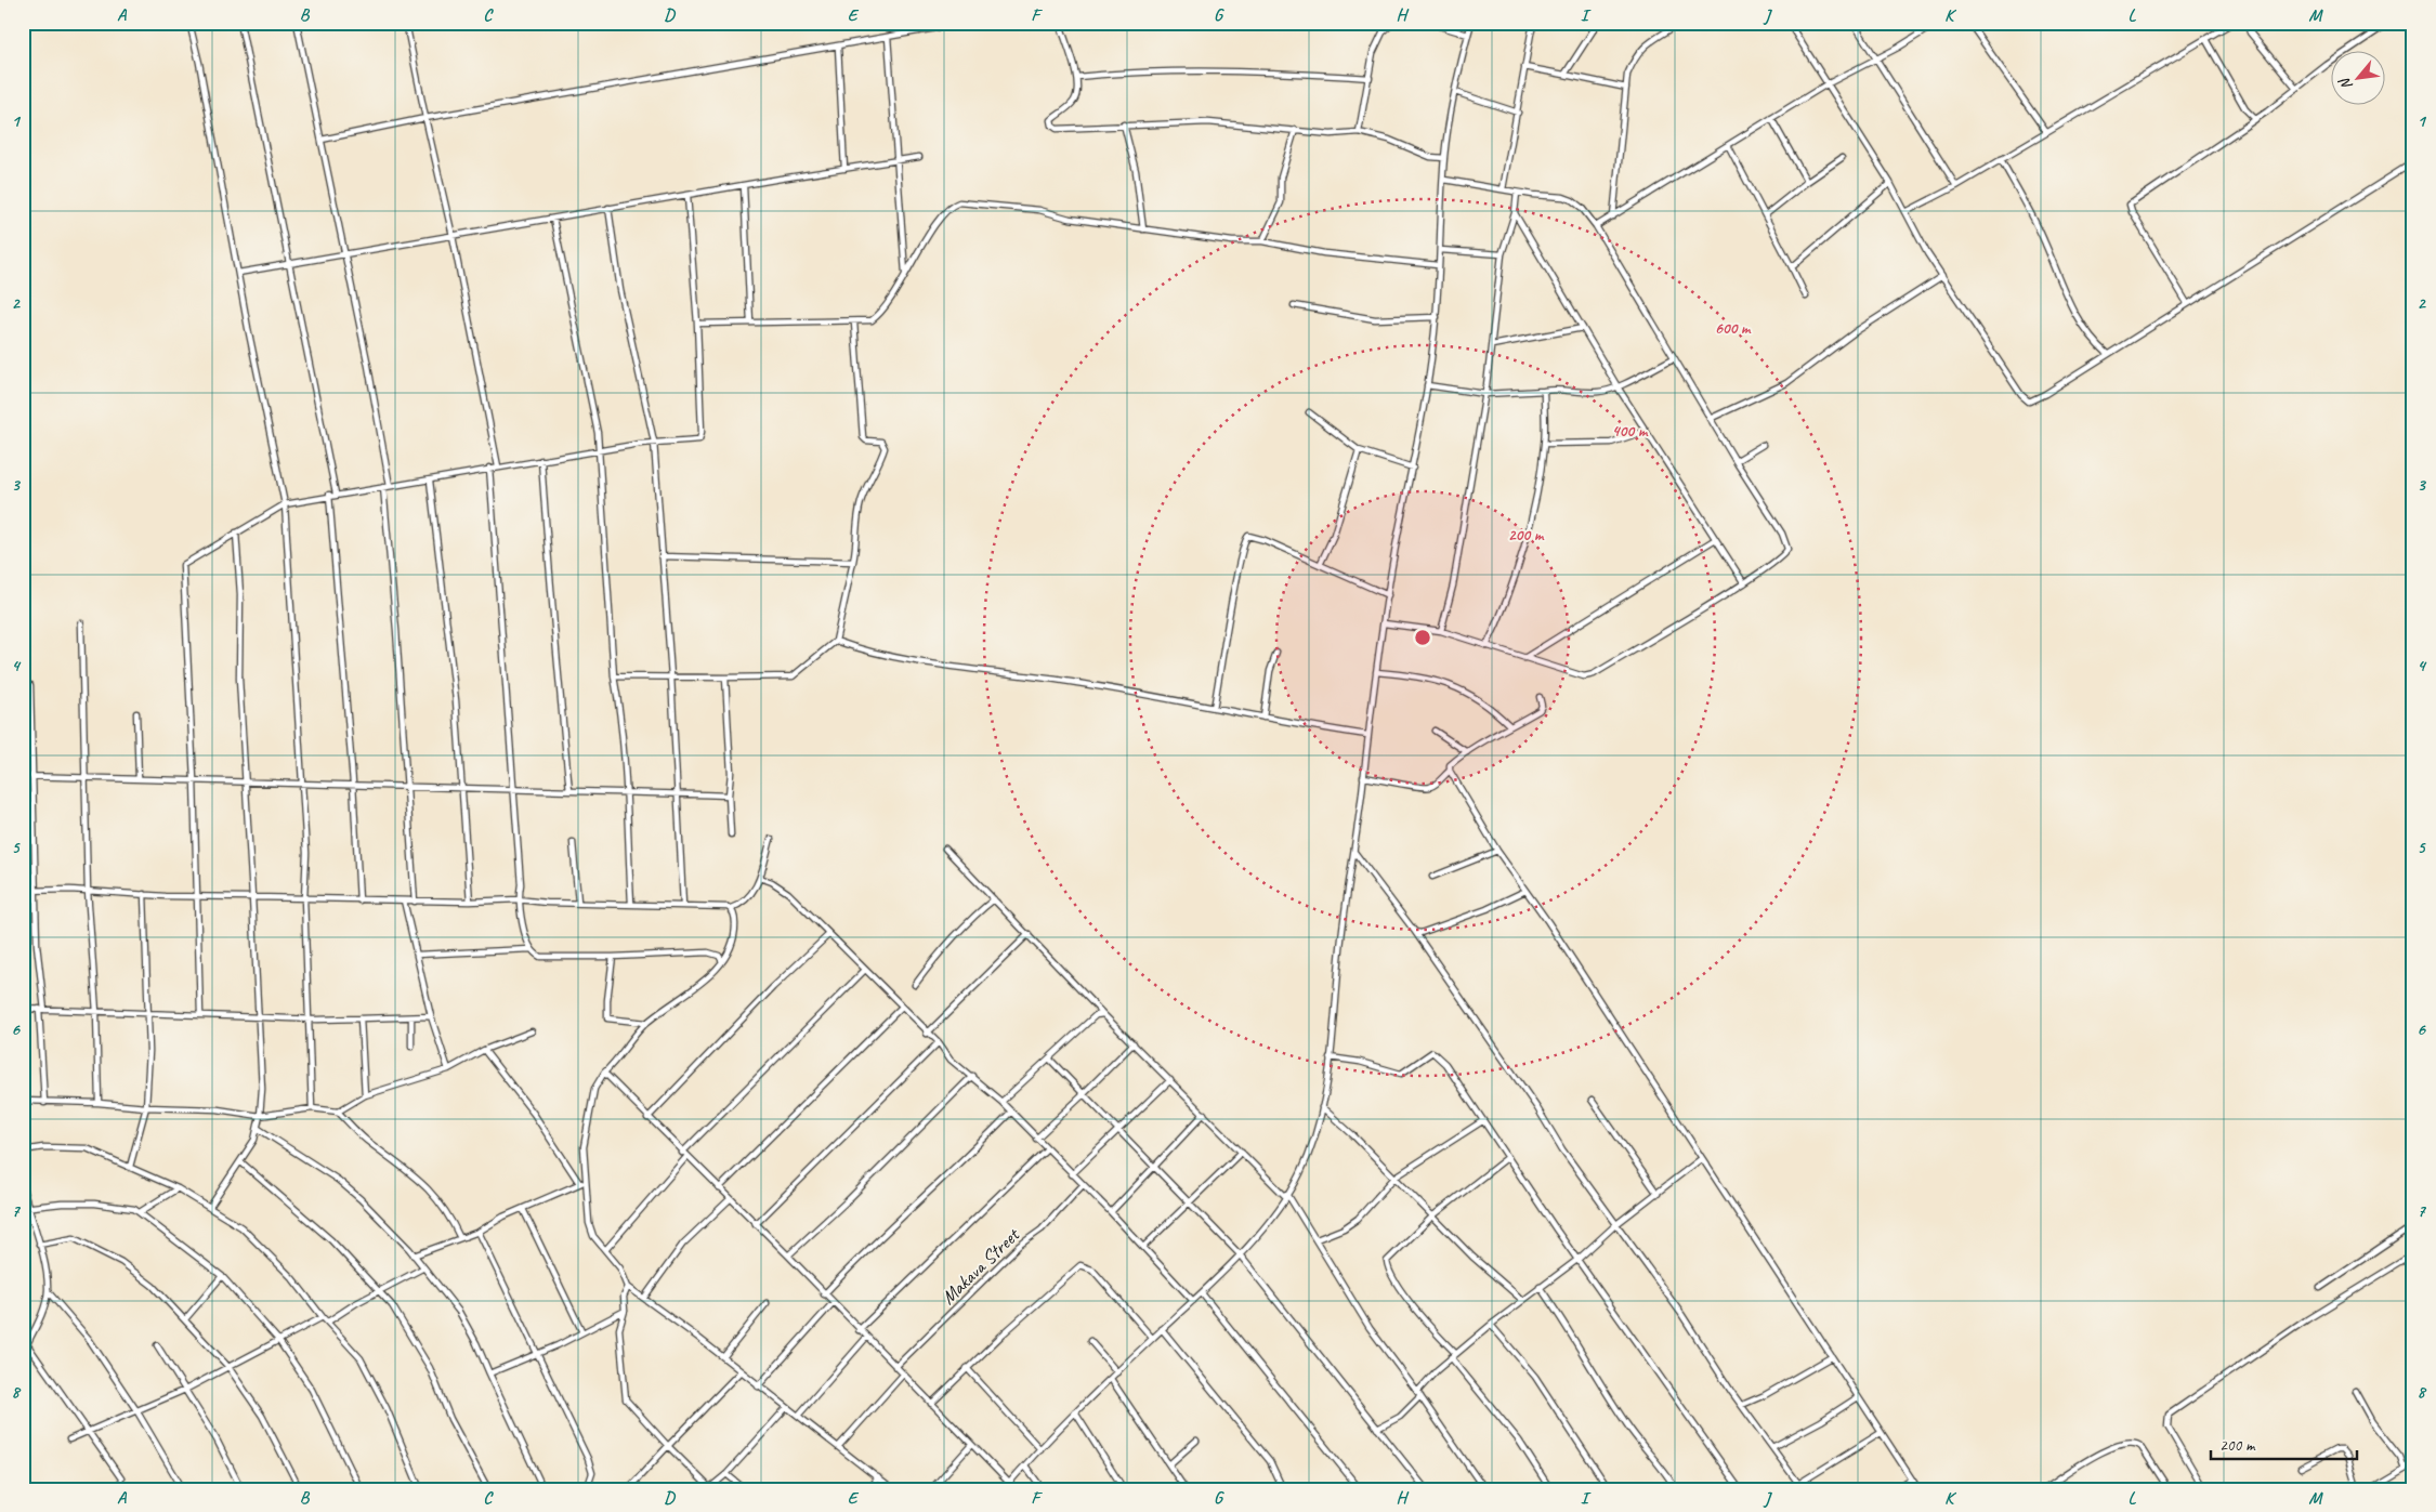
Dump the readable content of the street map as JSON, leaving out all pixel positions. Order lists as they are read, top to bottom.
{
  "streets": {
    "street": ["Makava Street"]
  },
  "scale_bar": "200 m",
  "north": "bottom left",
  "grid": {
    "columns": [
      "A",
      "B",
      "C",
      "D",
      "E",
      "F",
      "G",
      "H",
      "I",
      "J",
      "K",
      "L",
      "M"
    ],
    "rows": [
      "1",
      "2",
      "3",
      "4",
      "5",
      "6",
      "7",
      "8"
    ]
  },
  "rings": ["600 m", "400 m", "200 m"]
}
